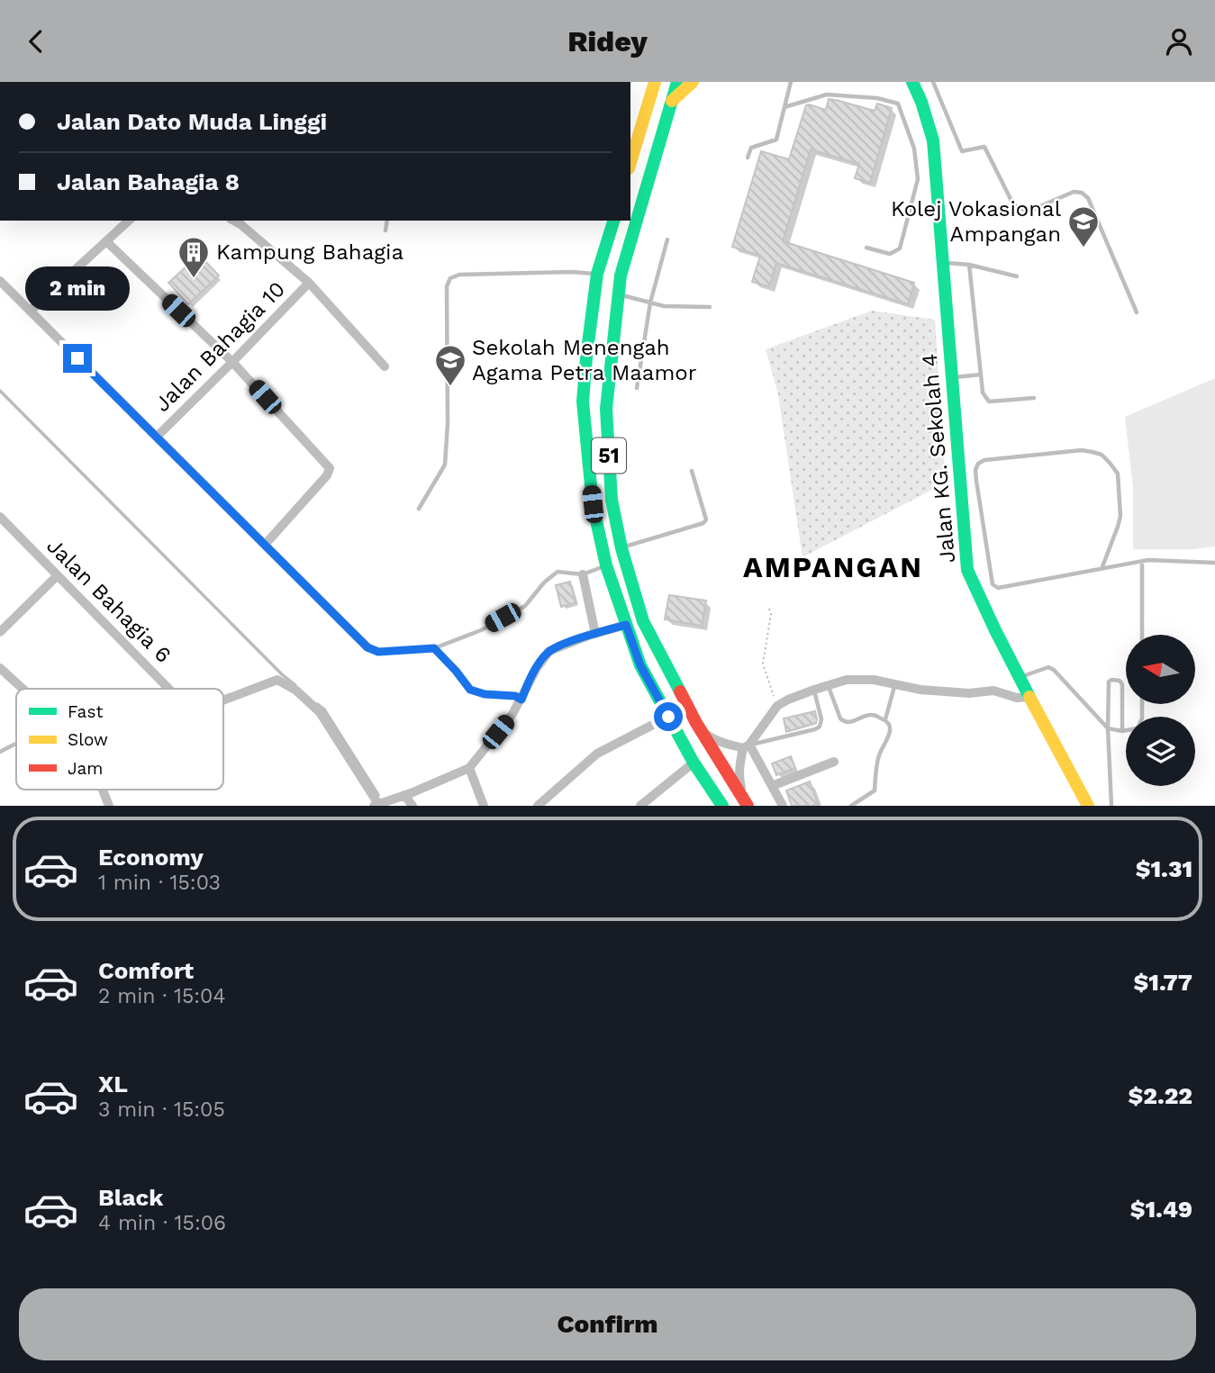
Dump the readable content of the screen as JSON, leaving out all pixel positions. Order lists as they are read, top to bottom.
{
  "streets": {
    "main road": ["51", "Jalan KG. Sekolah 4"],
    "street": ["Jalan Bahagia 10", "Jalan Bahagia 6"]
  },
  "districts": ["AMPANGAN"],
  "places": {
    "school or university": ["Kolej Vokasional Ampangan", "Sekolah Menengah Agama Petra Maamor"],
    "building": ["Kampung Bahagia"]
  },
  "legend": ["Fast", "Slow", "Jam"],
  "north": "left",
  "page": {
    "header": "Ridey",
    "banner": ["Jalan Dato Muda Linggi", "Jalan Bahagia 8"],
    "bubble": "2 min",
    "list": [
      {
        "name": "Economy",
        "note": "1 min · 15:03",
        "value": "$1.31"
      },
      {
        "name": "Comfort",
        "note": "2 min · 15:04",
        "value": "$1.77"
      },
      {
        "name": "XL",
        "note": "3 min · 15:05",
        "value": "$2.22"
      },
      {
        "name": "Black",
        "note": "4 min · 15:06",
        "value": "$1.49"
      }
    ],
    "buttons": "Confirm"
  }
}
